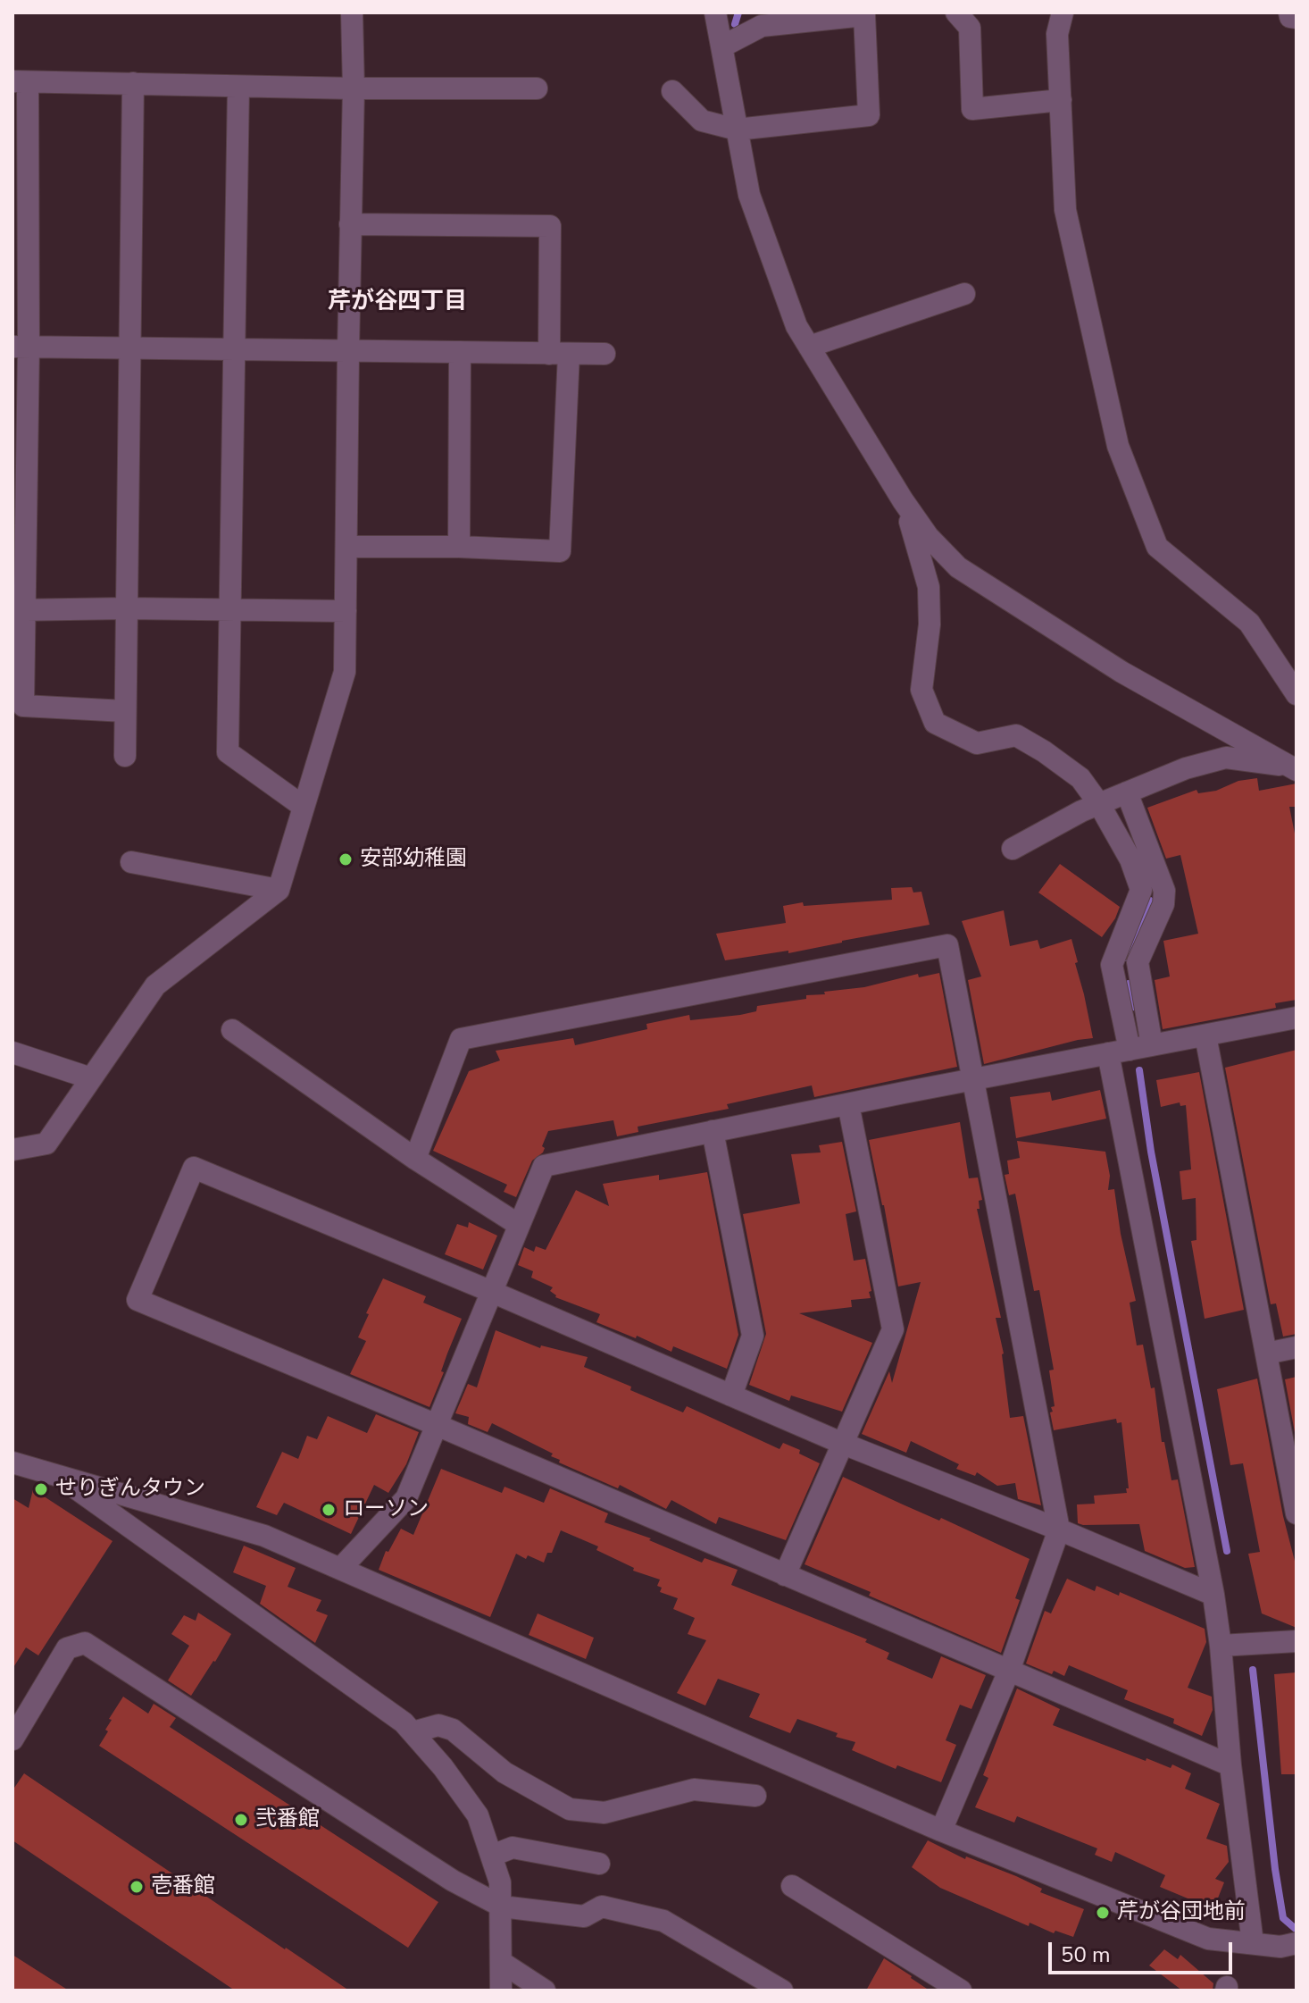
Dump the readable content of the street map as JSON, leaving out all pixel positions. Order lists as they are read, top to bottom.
{
  "districts": ["芹が谷四丁目"],
  "places": [
    "安部幼稚園",
    "せりぎんタウン",
    "ローソン",
    "弐番館",
    "壱番館",
    "芹が谷団地前"
  ],
  "scale_bar": "50 m"
}
